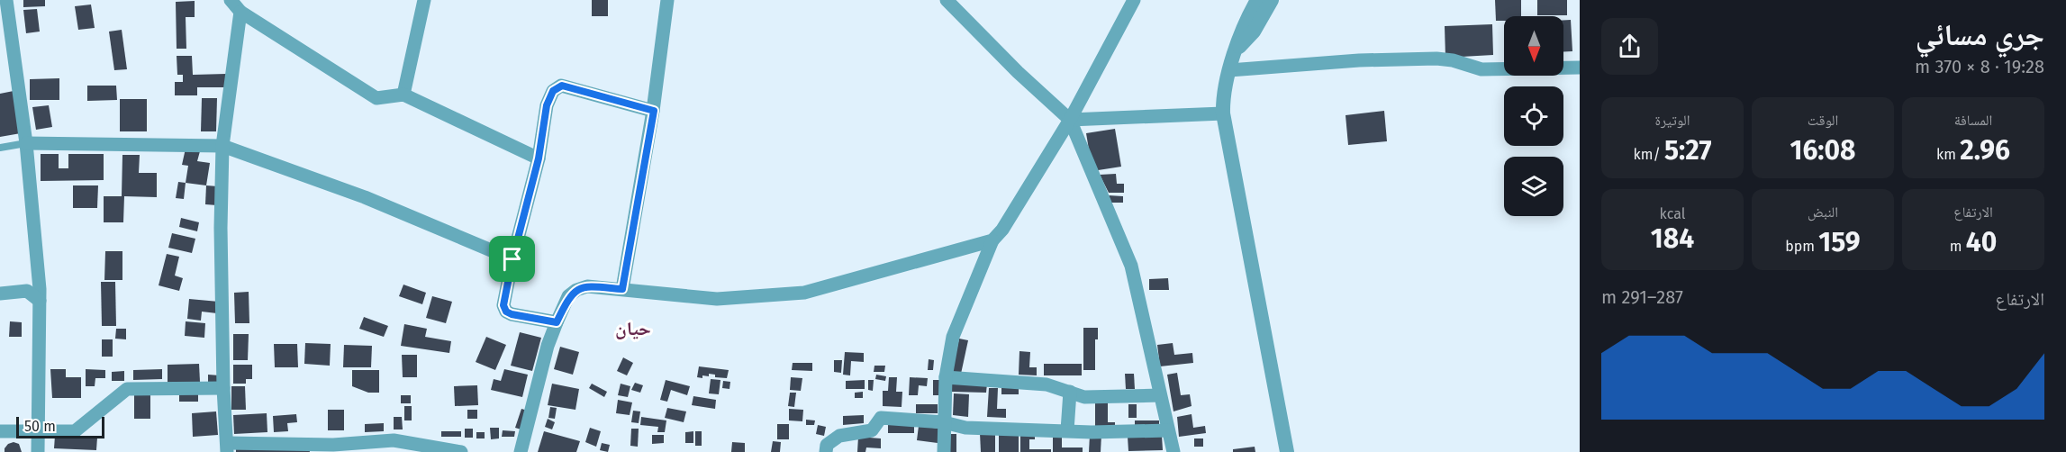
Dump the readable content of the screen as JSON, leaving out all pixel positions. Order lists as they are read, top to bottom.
{
  "districts": ["حيان"],
  "scale_bar": "50 m",
  "north": "bottom",
  "page": {
    "heading": ["جري مسائي", "19:28 · 8 × 370 m"],
    "stats": [
      ["المسافة", "2.96 km"],
      ["الوقت", "16:08"],
      ["الوتيرة", "5:27 /km"],
      ["الارتفاع", "40 m"],
      ["النبض", "159 bpm"],
      ["kcal", "184"]
    ],
    "chart": ["الارتفاع", "287–291 m"],
    "scale": "50 m"
  }
}
